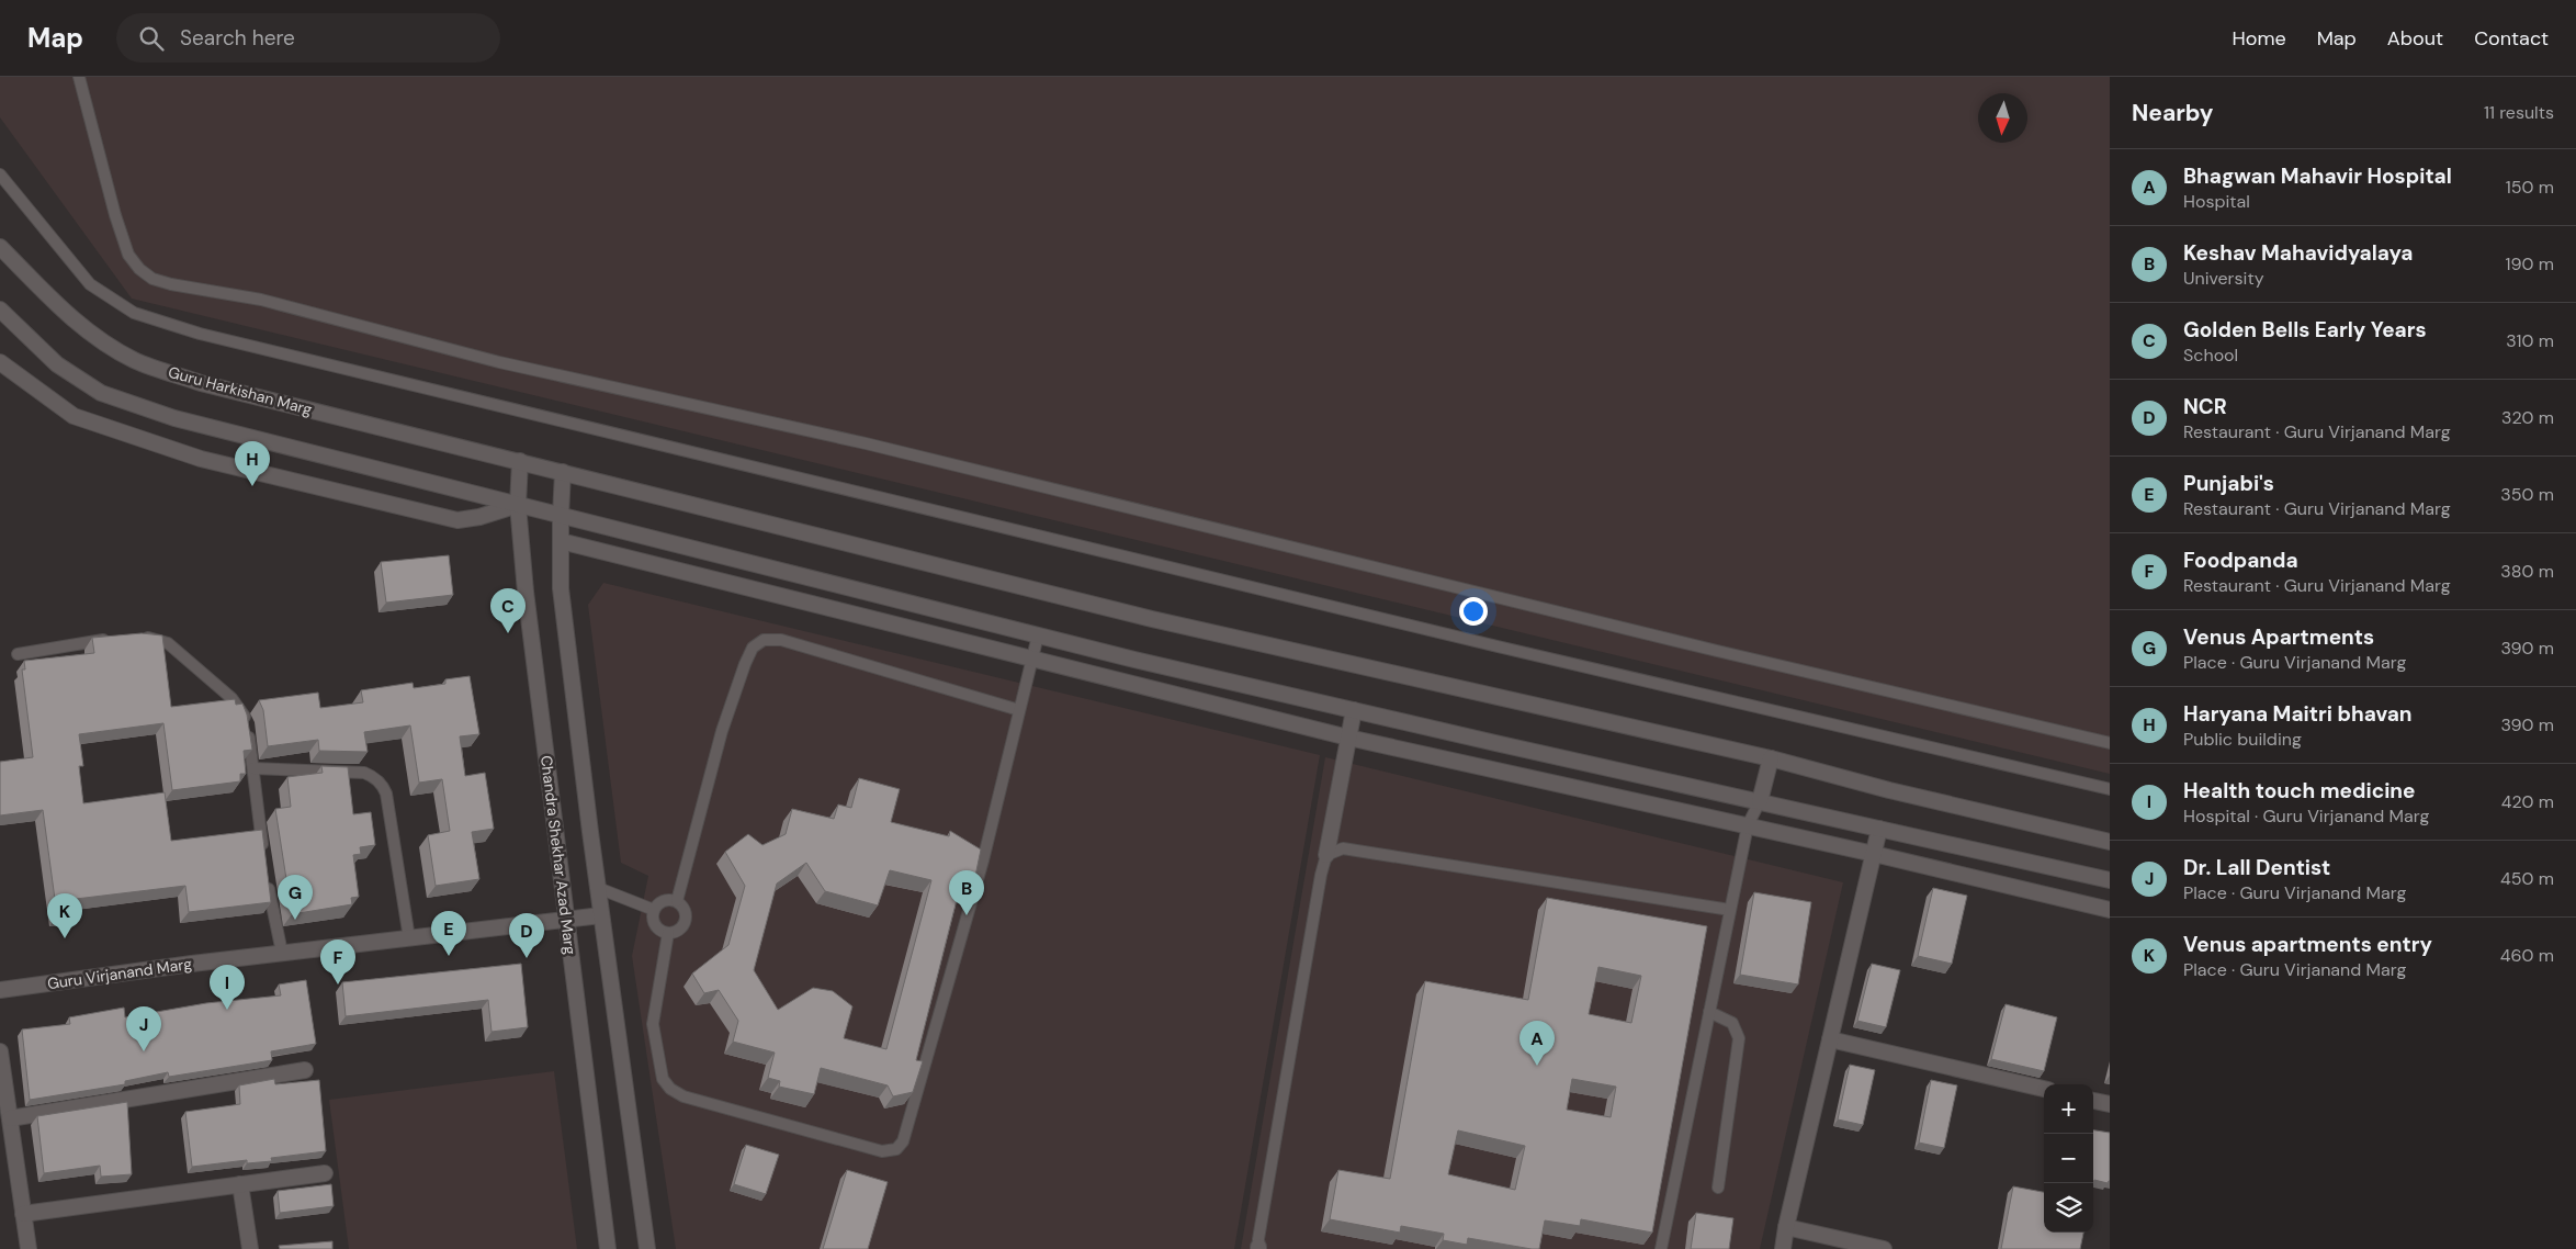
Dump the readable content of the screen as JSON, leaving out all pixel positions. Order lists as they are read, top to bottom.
{
  "streets": {
    "street": ["Guru Harkishan Marg", "Chandra Shekhar Azad Marg", "Guru Virjanand Marg"]
  },
  "crossings": [
    ["Guru Harkishan Marg", "Chandra Shekhar Azad Marg"],
    ["Chandra Shekhar Azad Marg", "Guru Virjanand Marg"]
  ],
  "north": "bottom",
  "page": {
    "header": "Map",
    "search": "Search here",
    "nav": [
      "Home",
      "Map",
      "About",
      "Contact"
    ],
    "heading": ["Nearby", "11 results"],
    "list": [
      {
        "mark": "A",
        "name": "Bhagwan Mahavir Hospital",
        "note": "Hospital",
        "value": "150 m"
      },
      {
        "mark": "B",
        "name": "Keshav Mahavidyalaya",
        "note": "University",
        "value": "190 m"
      },
      {
        "mark": "C",
        "name": "Golden Bells Early Years",
        "note": "School",
        "value": "310 m"
      },
      {
        "mark": "D",
        "name": "NCR",
        "note": "Restaurant · Guru Virjanand Marg",
        "value": "320 m"
      },
      {
        "mark": "E",
        "name": "Punjabi's",
        "note": "Restaurant · Guru Virjanand Marg",
        "value": "350 m"
      },
      {
        "mark": "F",
        "name": "Foodpanda",
        "note": "Restaurant · Guru Virjanand Marg",
        "value": "380 m"
      },
      {
        "mark": "G",
        "name": "Venus Apartments",
        "note": "Place · Guru Virjanand Marg",
        "value": "390 m"
      },
      {
        "mark": "H",
        "name": "Haryana Maitri bhavan",
        "note": "Public building",
        "value": "390 m"
      },
      {
        "mark": "I",
        "name": "Health touch medicine",
        "note": "Hospital · Guru Virjanand Marg",
        "value": "420 m"
      },
      {
        "mark": "J",
        "name": "Dr. Lall Dentist",
        "note": "Place · Guru Virjanand Marg",
        "value": "450 m"
      },
      {
        "mark": "K",
        "name": "Venus apartments entry",
        "note": "Place · Guru Virjanand Marg",
        "value": "460 m"
      }
    ],
    "pins": [
      "H",
      "C",
      "B",
      "G",
      "K",
      "E",
      "D",
      "F",
      "I",
      "J",
      "A"
    ],
    "map_buttons": ["+", "−"]
  }
}
